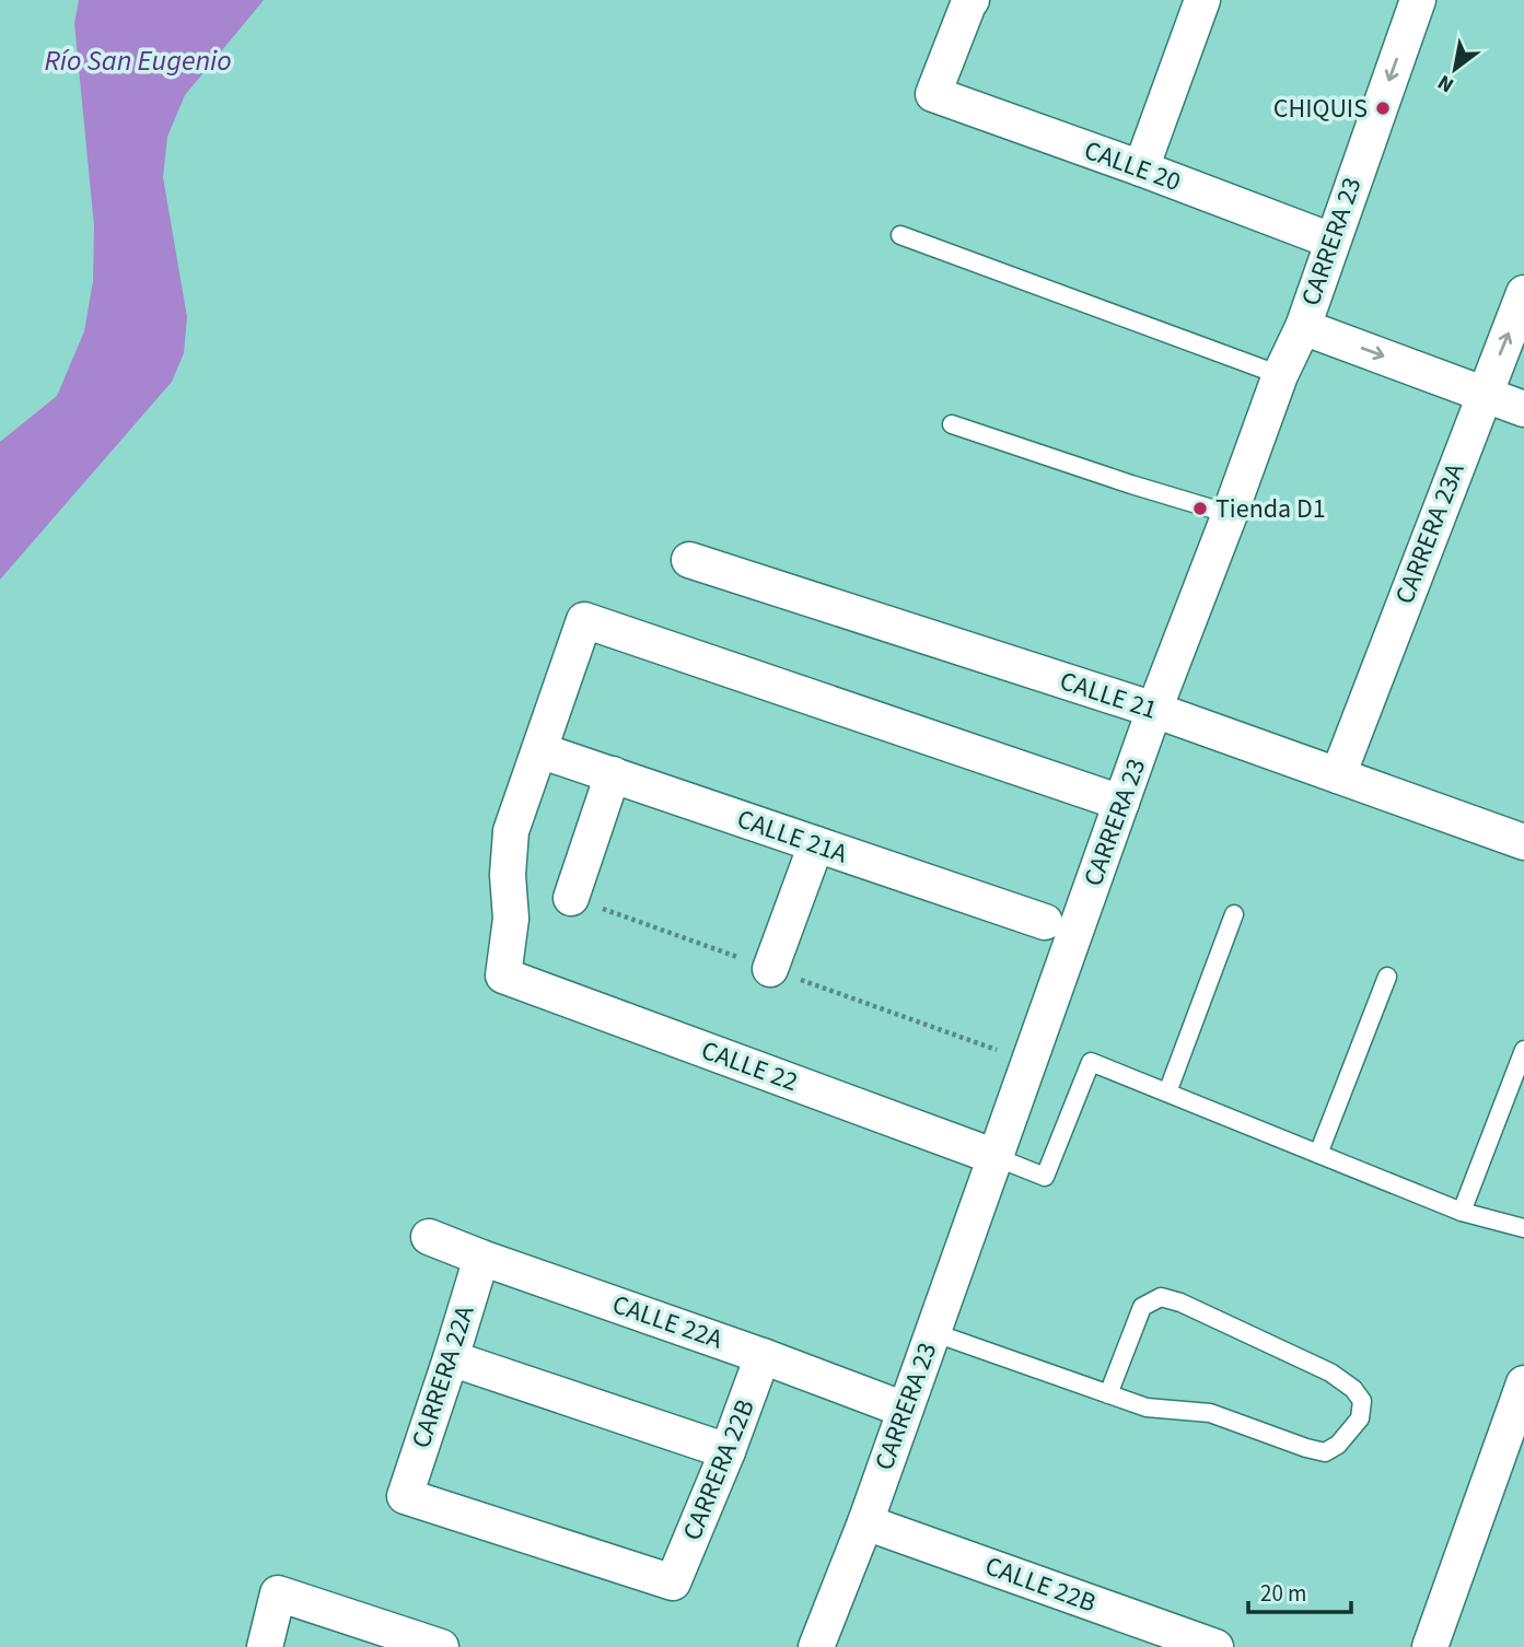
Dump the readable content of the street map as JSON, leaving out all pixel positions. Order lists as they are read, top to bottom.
{
  "streets": {
    "street": [
      "CALLE 20",
      "CARRERA 23",
      "CARRERA 23A",
      "CALLE 21",
      "CALLE 21A",
      "CALLE 22",
      "CALLE 22A",
      "CARRERA 22A",
      "CARRERA 22B",
      "CALLE 22B"
    ]
  },
  "crossings": [
    ["CALLE 20", "CARRERA 23"],
    ["CARRERA 23", "CALLE 21"],
    ["CARRERA 23", "CALLE 22"],
    ["CARRERA 23", "CALLE 22A"],
    ["CARRERA 23", "CALLE 22B"],
    ["CARRERA 23A", "CALLE 21"],
    ["CALLE 21A", "CALLE 22"],
    ["CALLE 22A", "CARRERA 22A"],
    ["CALLE 22A", "CARRERA 22B"],
    ["CARRERA 22A", "CARRERA 22B"]
  ],
  "water": ["Río San Eugenio"],
  "places": ["CHIQUIS", "Tienda D1"],
  "scale_bar": "20 m",
  "north": "bottom left"
}
